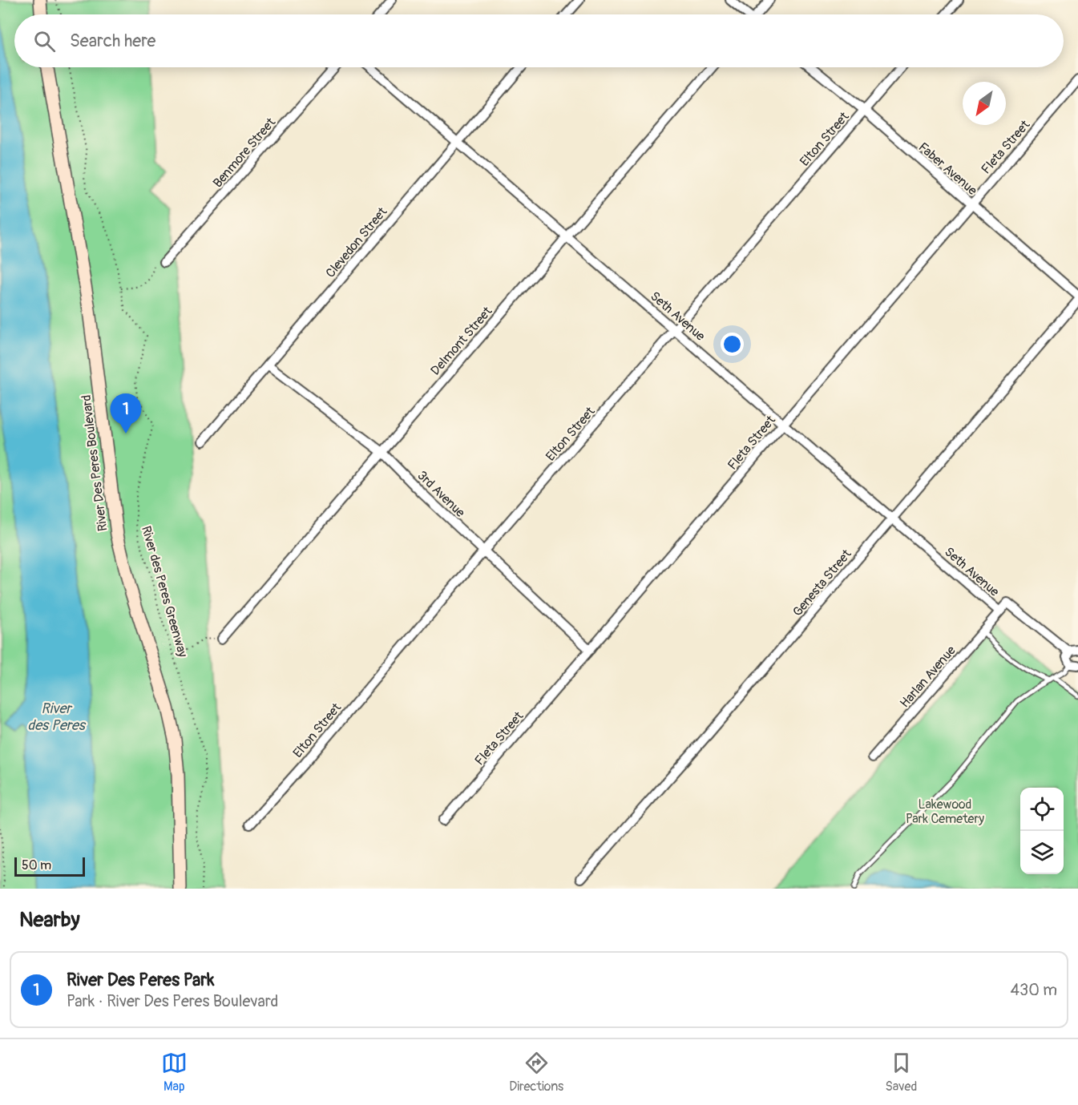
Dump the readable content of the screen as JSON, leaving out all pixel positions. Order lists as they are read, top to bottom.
{
  "streets": {
    "main road": ["River Des Peres Boulevard"],
    "street": [
      "Elton Street",
      "Fleta Street",
      "Benmore Street",
      "Faber Avenue",
      "Clevedon Street",
      "Seth Avenue",
      "Delmont Street",
      "3rd Avenue",
      "Genesta Street",
      "Harlan Avenue"
    ],
    "path": ["River des Peres Greenway"]
  },
  "crossings": [
    ["Elton Street", "Faber Avenue"],
    ["Elton Street", "Seth Avenue"],
    ["Elton Street", "3rd Avenue"],
    ["Fleta Street", "Faber Avenue"],
    ["Fleta Street", "Seth Avenue"],
    ["Fleta Street", "3rd Avenue"],
    ["Clevedon Street", "Seth Avenue"],
    ["Clevedon Street", "3rd Avenue"],
    ["Seth Avenue", "Delmont Street"],
    ["Seth Avenue", "Genesta Street"],
    ["Seth Avenue", "Harlan Avenue"],
    ["Delmont Street", "3rd Avenue"]
  ],
  "water": ["River des Peres"],
  "parks": ["Lakewood Park Cemetery"],
  "scale_bar": "50 m",
  "north": "bottom left",
  "page": {
    "search": "Search here",
    "pins": "1",
    "scale": "50 m",
    "heading": "Nearby",
    "list": [
      {
        "mark": "1",
        "name": "River Des Peres Park",
        "note": "Park · River Des Peres Boulevard",
        "value": "430 m"
      }
    ],
    "nav": ["Map", "Directions", "Saved"]
  }
}
